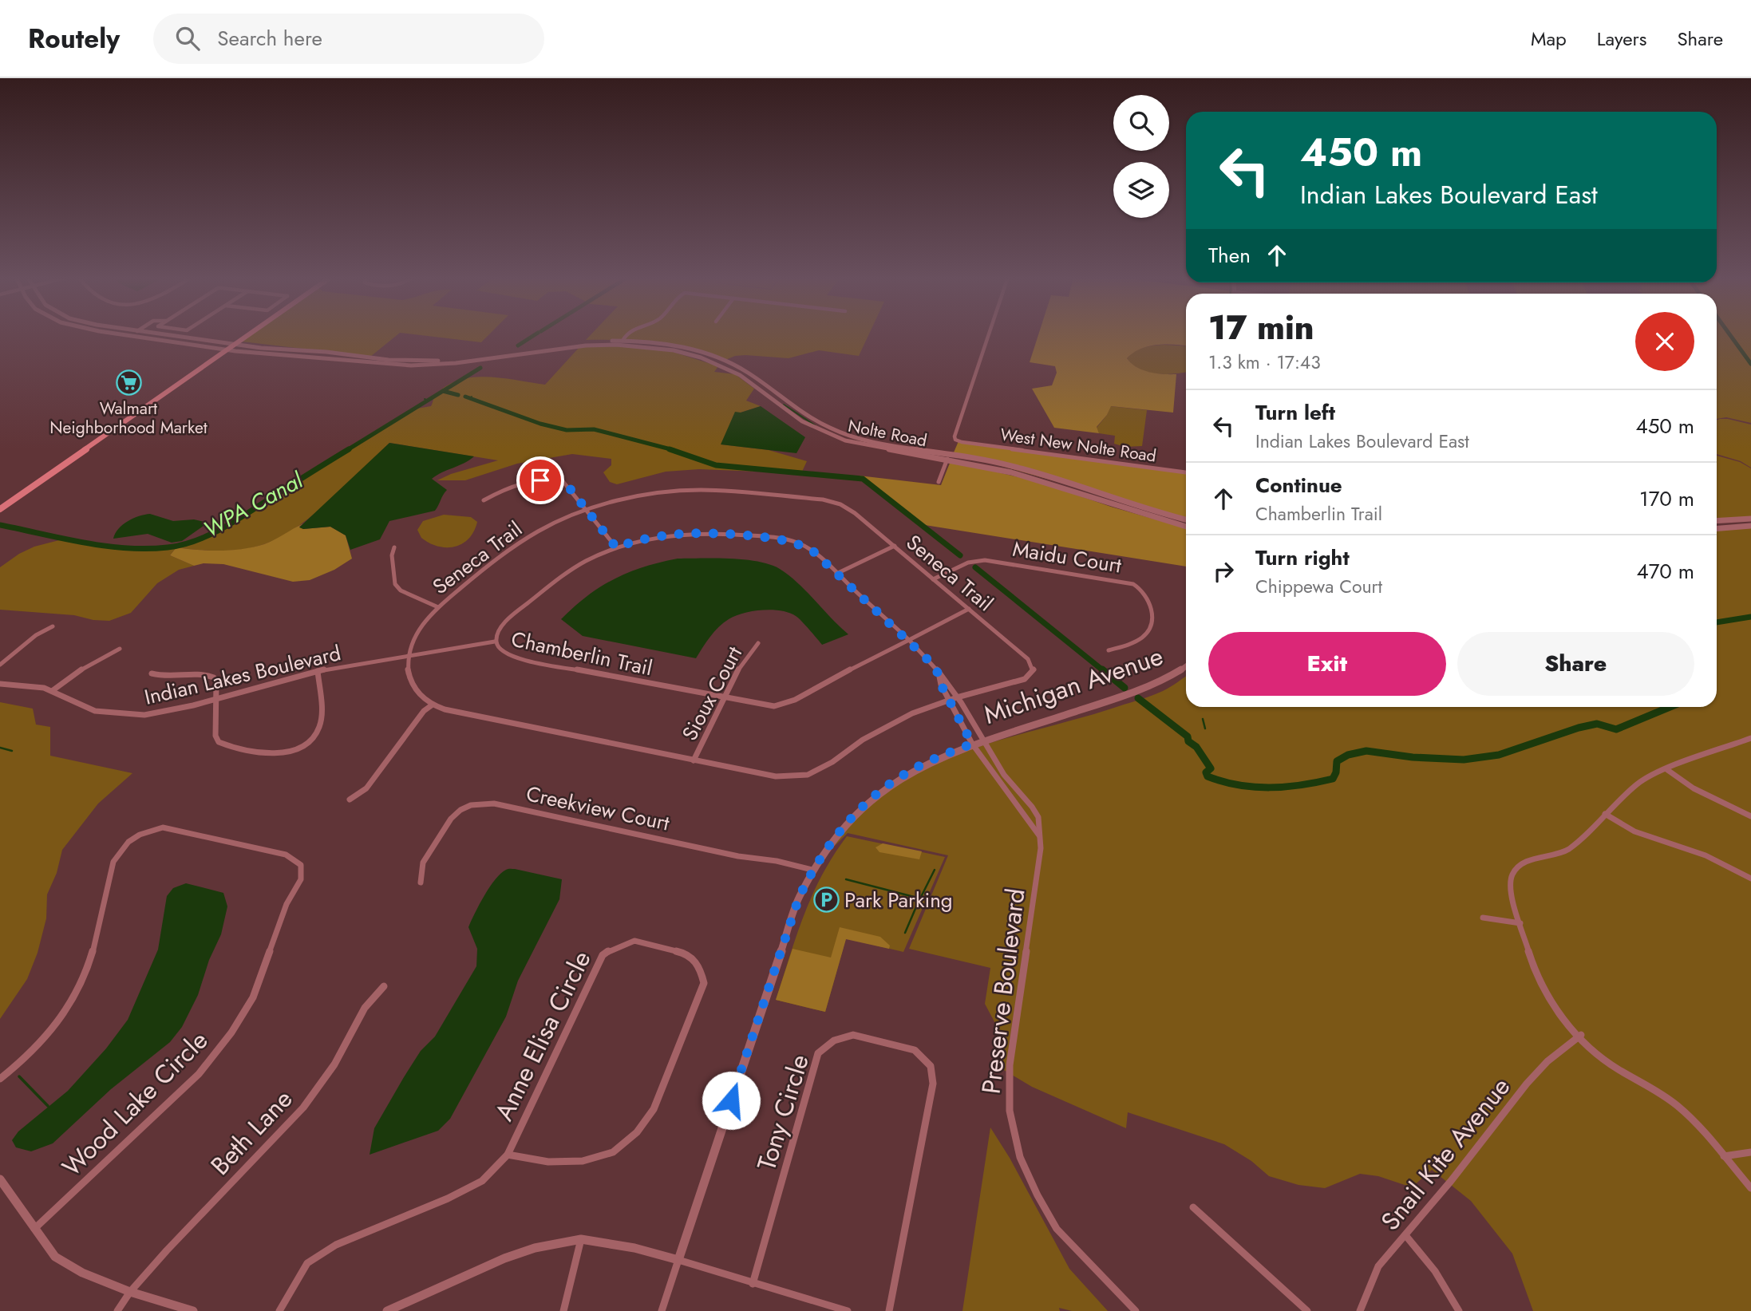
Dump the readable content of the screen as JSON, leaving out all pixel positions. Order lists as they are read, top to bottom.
{
  "streets": {
    "street": [
      "Nolte Road",
      "West New Nolte Road",
      "Maidu Court",
      "Seneca Trail",
      "Chamberlin Trail",
      "Indian Lakes Boulevard",
      "Michigan Avenue",
      "Sioux Court",
      "Creekview Court",
      "Preserve Boulevard",
      "Anne Elisa Circle",
      "Wood Lake Circle",
      "Tony Circle",
      "Beth Lane",
      "Snail Kite Avenue"
    ]
  },
  "crossings": [
    ["Maidu Court", "Seneca Trail"],
    ["Seneca Trail", "Indian Lakes Boulevard"],
    ["Seneca Trail", "Sioux Court"],
    ["Seneca Trail", "Preserve Boulevard"],
    ["Chamberlin Trail", "Indian Lakes Boulevard"],
    ["Chamberlin Trail", "Sioux Court"],
    ["Chamberlin Trail", "Preserve Boulevard"],
    ["Michigan Avenue", "Creekview Court"],
    ["Michigan Avenue", "Preserve Boulevard"]
  ],
  "water": ["WPA Canal"],
  "places": {
    "supermarket": ["Walmart Neighborhood Market"],
    "parking": ["Park Parking"]
  },
  "page": {
    "header": "Routely",
    "search": "Search here",
    "nav": ["Map", "Layers", "Share"],
    "turn": ["450 m", "Indian Lakes Boulevard East"],
    "then": "Then",
    "heading": ["17 min", "1.3 km · 17:43"],
    "list": [
      {
        "name": "Turn left",
        "note": "Indian Lakes Boulevard East",
        "value": "450 m"
      },
      {
        "name": "Continue",
        "note": "Chamberlin Trail",
        "value": "170 m"
      },
      {
        "name": "Turn right",
        "note": "Chippewa Court",
        "value": "470 m"
      }
    ],
    "buttons": ["Exit", "Share"]
  }
}
